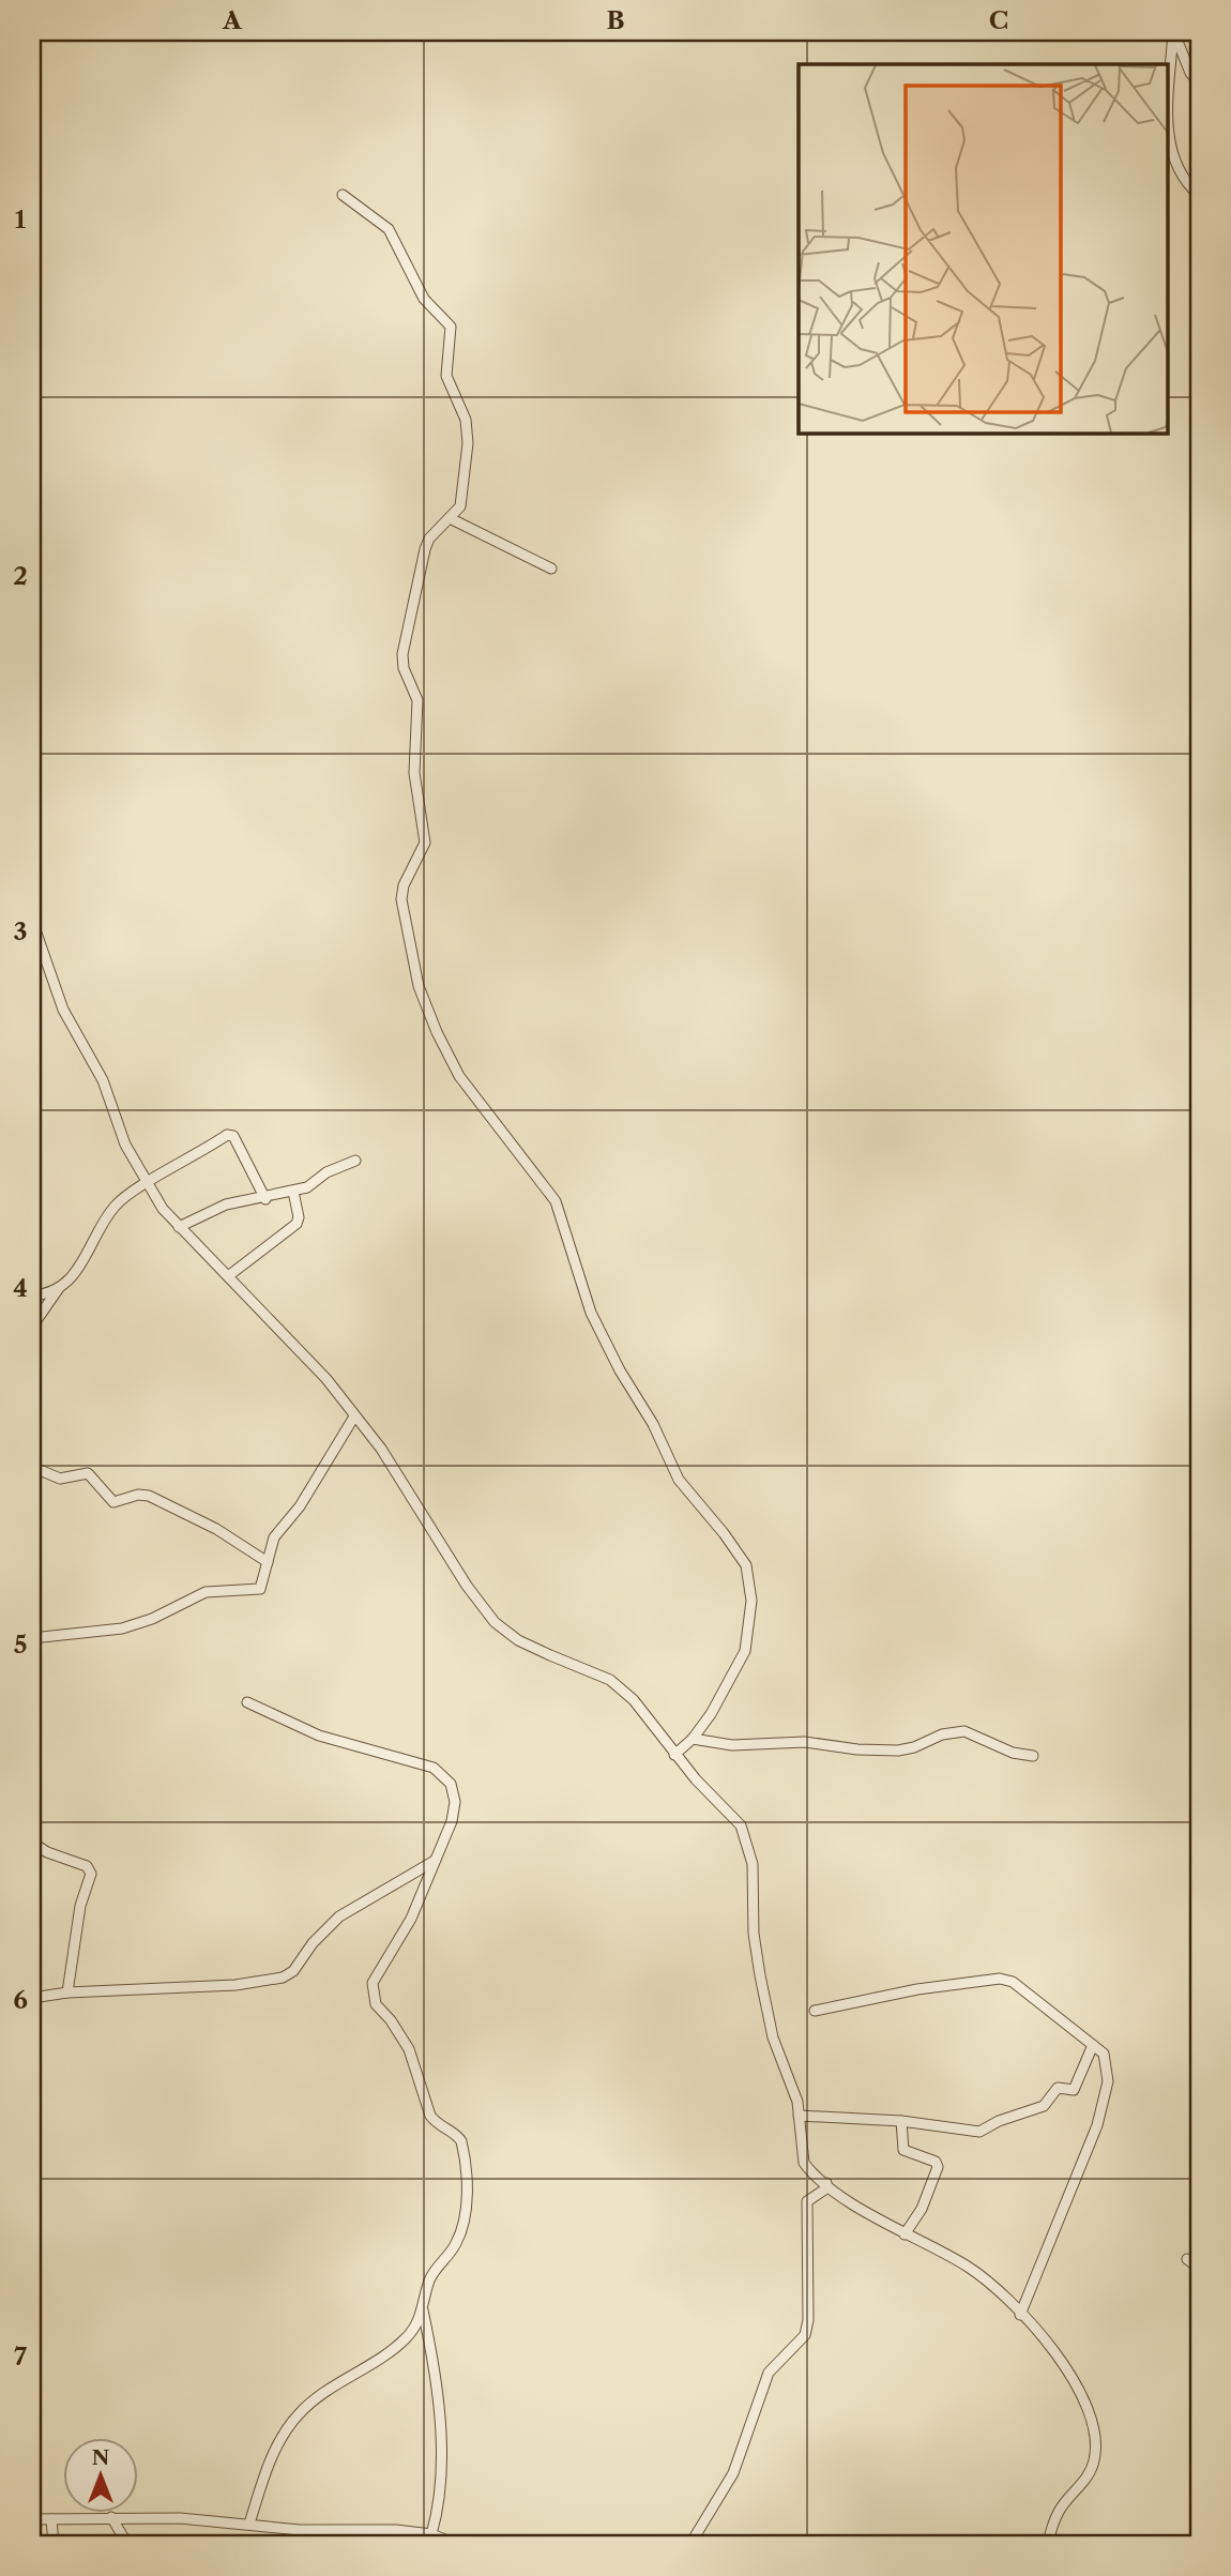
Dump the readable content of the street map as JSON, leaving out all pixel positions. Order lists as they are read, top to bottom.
{
  "north": "top",
  "grid": {
    "columns": ["A", "B", "C"],
    "rows": [
      "1",
      "2",
      "3",
      "4",
      "5",
      "6",
      "7"
    ]
  }
}
